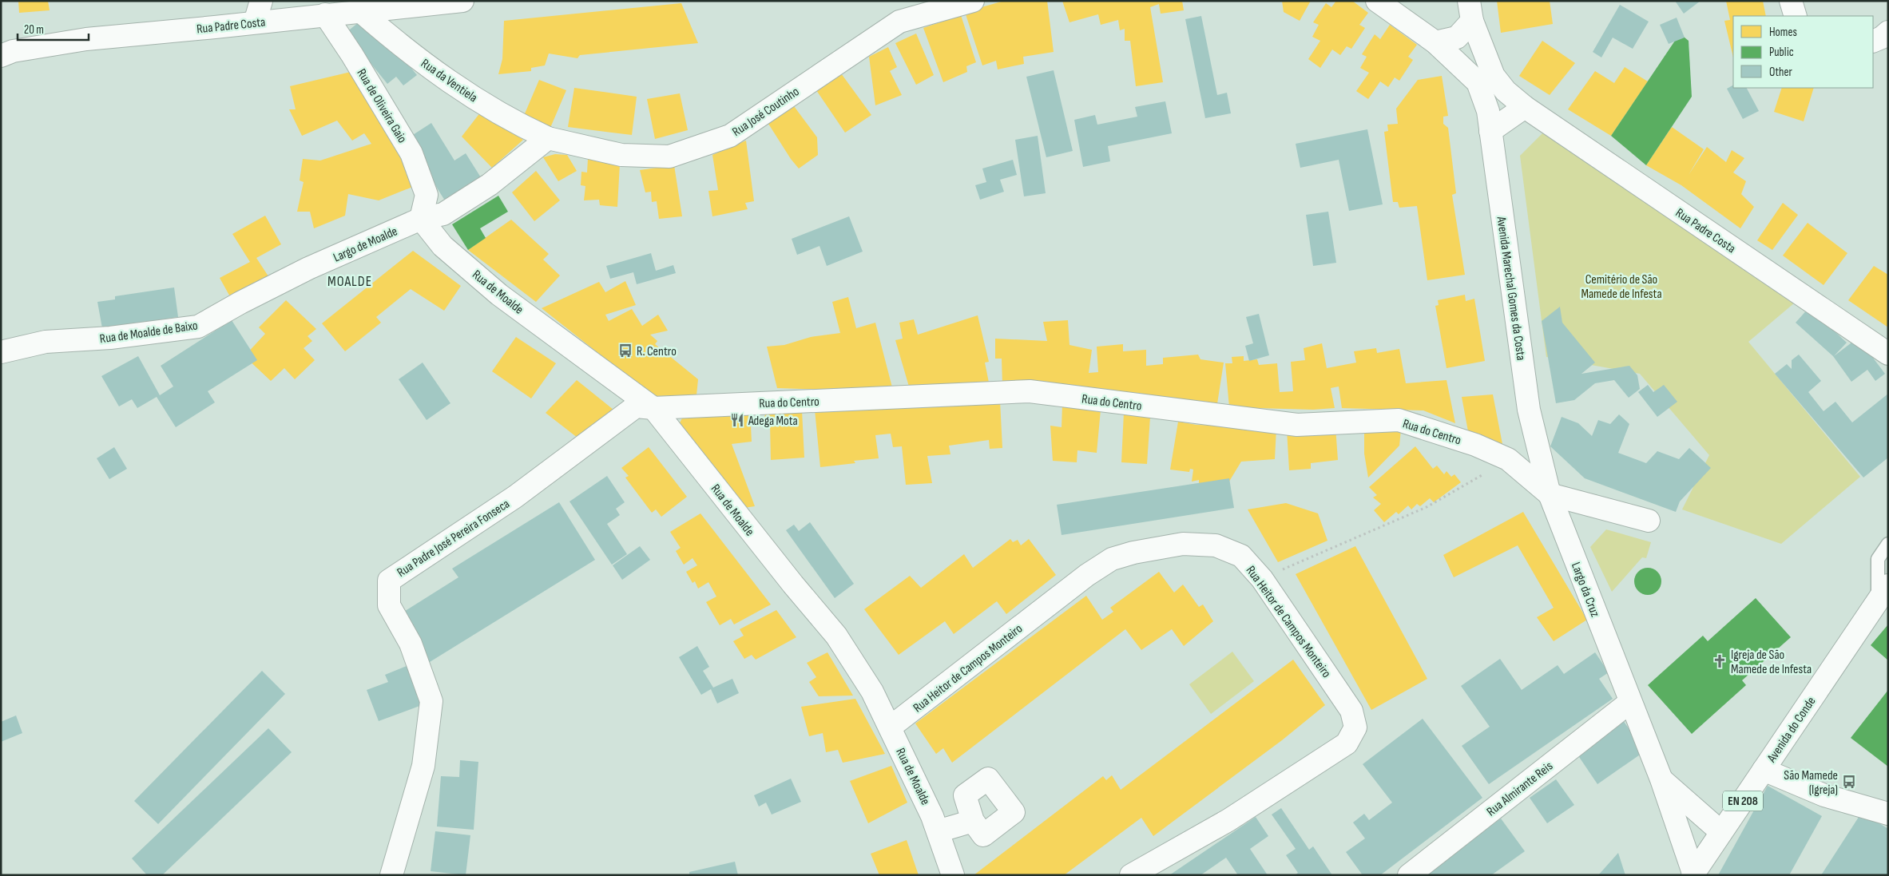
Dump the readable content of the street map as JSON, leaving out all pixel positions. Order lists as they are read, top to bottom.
{
  "streets": {
    "street": [
      "Rua Padre Costa",
      "Rua da Ventiela",
      "Rua de Oliveira Gaio",
      "Rua José Coutinho",
      "Largo de Moalde",
      "Avenida Marechal Gomes da Costa",
      "Rua de Moalde",
      "Rua de Moalde de Baixo",
      "Rua do Centro",
      "Rua Padre José Pereira Fonseca",
      "Largo da Cruz",
      "Rua Heitor de Campos Monteiro",
      "Avenida do Conde",
      "Rua Almirante Reis",
      "EN 208"
    ]
  },
  "crossings": [
    ["Rua Padre Costa", "Rua da Ventiela"],
    ["Rua Padre Costa", "Rua de Oliveira Gaio"],
    ["Rua Padre Costa", "Avenida Marechal Gomes da Costa"],
    ["Rua da Ventiela", "Rua José Coutinho"],
    ["Rua de Oliveira Gaio", "Largo de Moalde"],
    ["Rua de Oliveira Gaio", "Rua de Moalde"],
    ["Largo de Moalde", "Rua de Moalde"],
    ["Largo de Moalde", "Rua de Moalde de Baixo"],
    ["Avenida Marechal Gomes da Costa", "Rua do Centro"],
    ["Avenida Marechal Gomes da Costa", "Largo da Cruz"],
    ["Rua de Moalde", "Rua do Centro"],
    ["Rua de Moalde", "Rua Padre José Pereira Fonseca"],
    ["Rua de Moalde", "Rua Heitor de Campos Monteiro"],
    ["Rua do Centro", "Rua Padre José Pereira Fonseca"],
    ["Rua do Centro", "Largo da Cruz"],
    ["Largo da Cruz", "Avenida do Conde"],
    ["Largo da Cruz", "Rua Almirante Reis"]
  ],
  "districts": ["MOALDE"],
  "parks": ["Cemitério de São Mamede de Infesta"],
  "places": {
    "bus stop": ["R. Centro", "São Mamede (Igreja)"],
    "restaurant": ["Adega Mota"],
    "church": ["Igreja de São Mamede de Infesta"]
  },
  "legend": ["Homes", "Public", "Other"],
  "scale_bar": "20 m"
}
